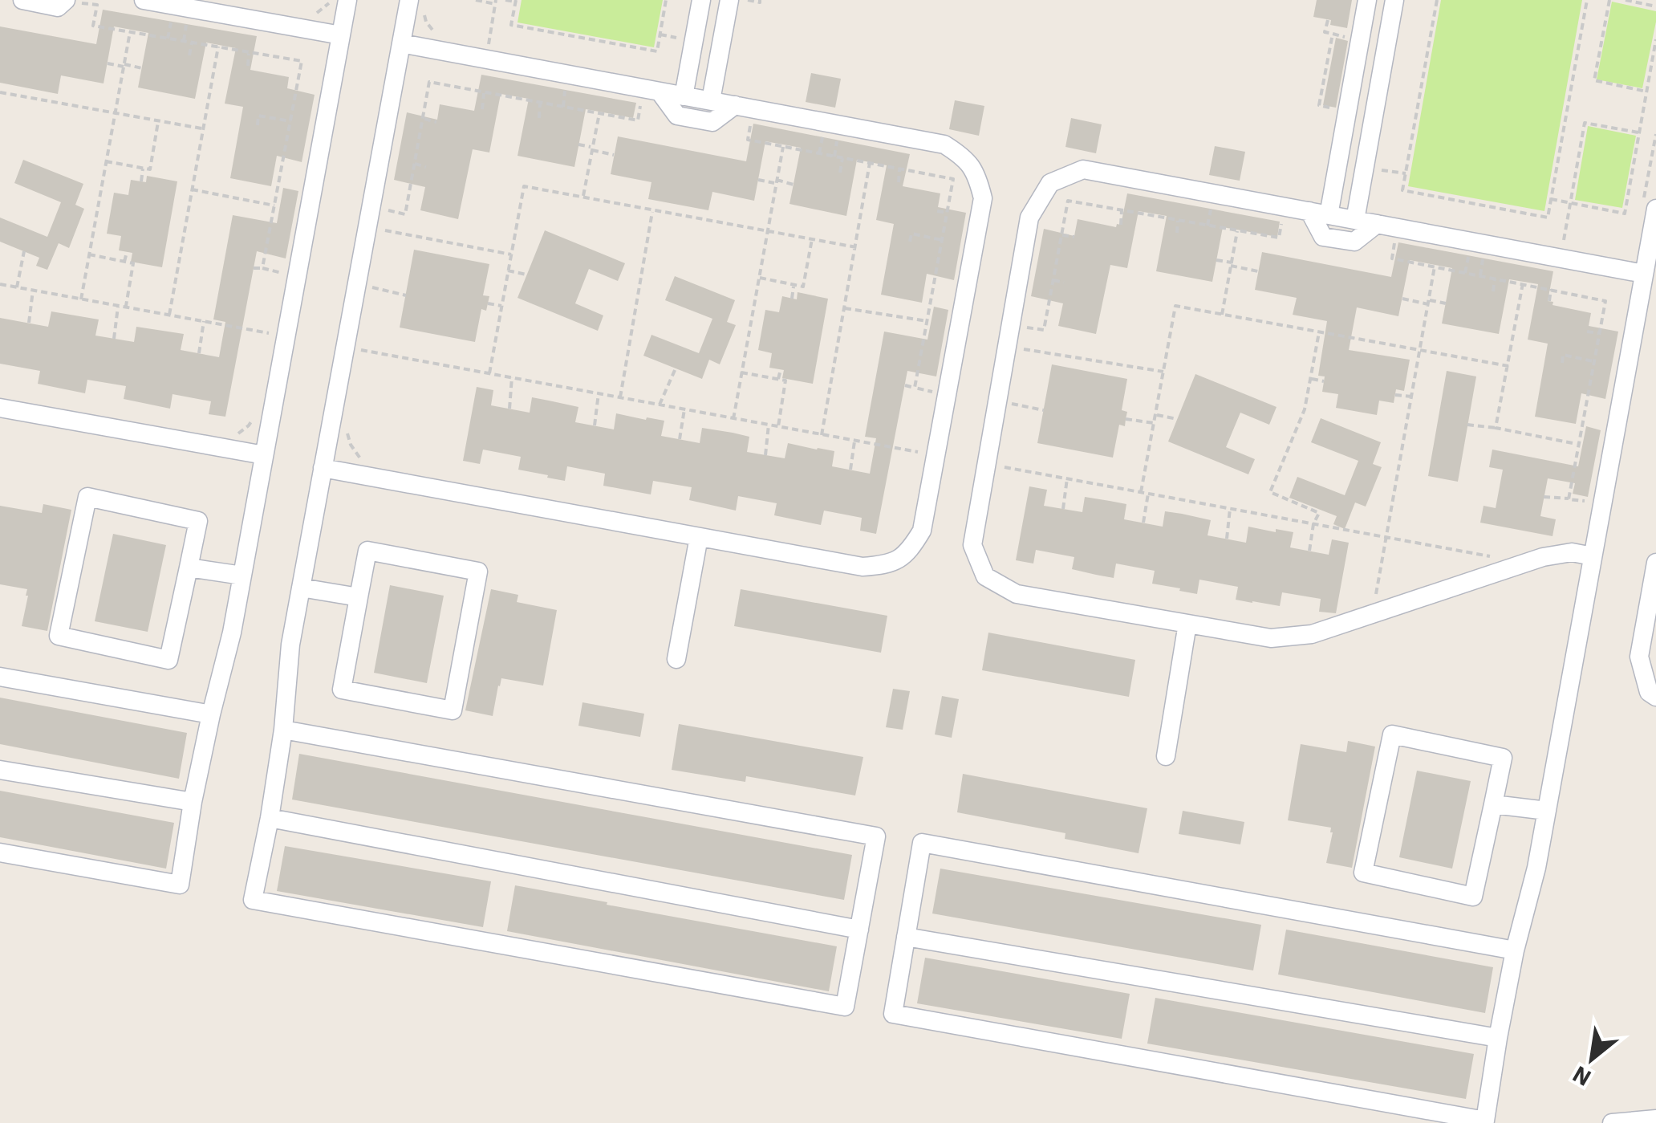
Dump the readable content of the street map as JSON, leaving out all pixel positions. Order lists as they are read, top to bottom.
{
  "north": "bottom left"
}
